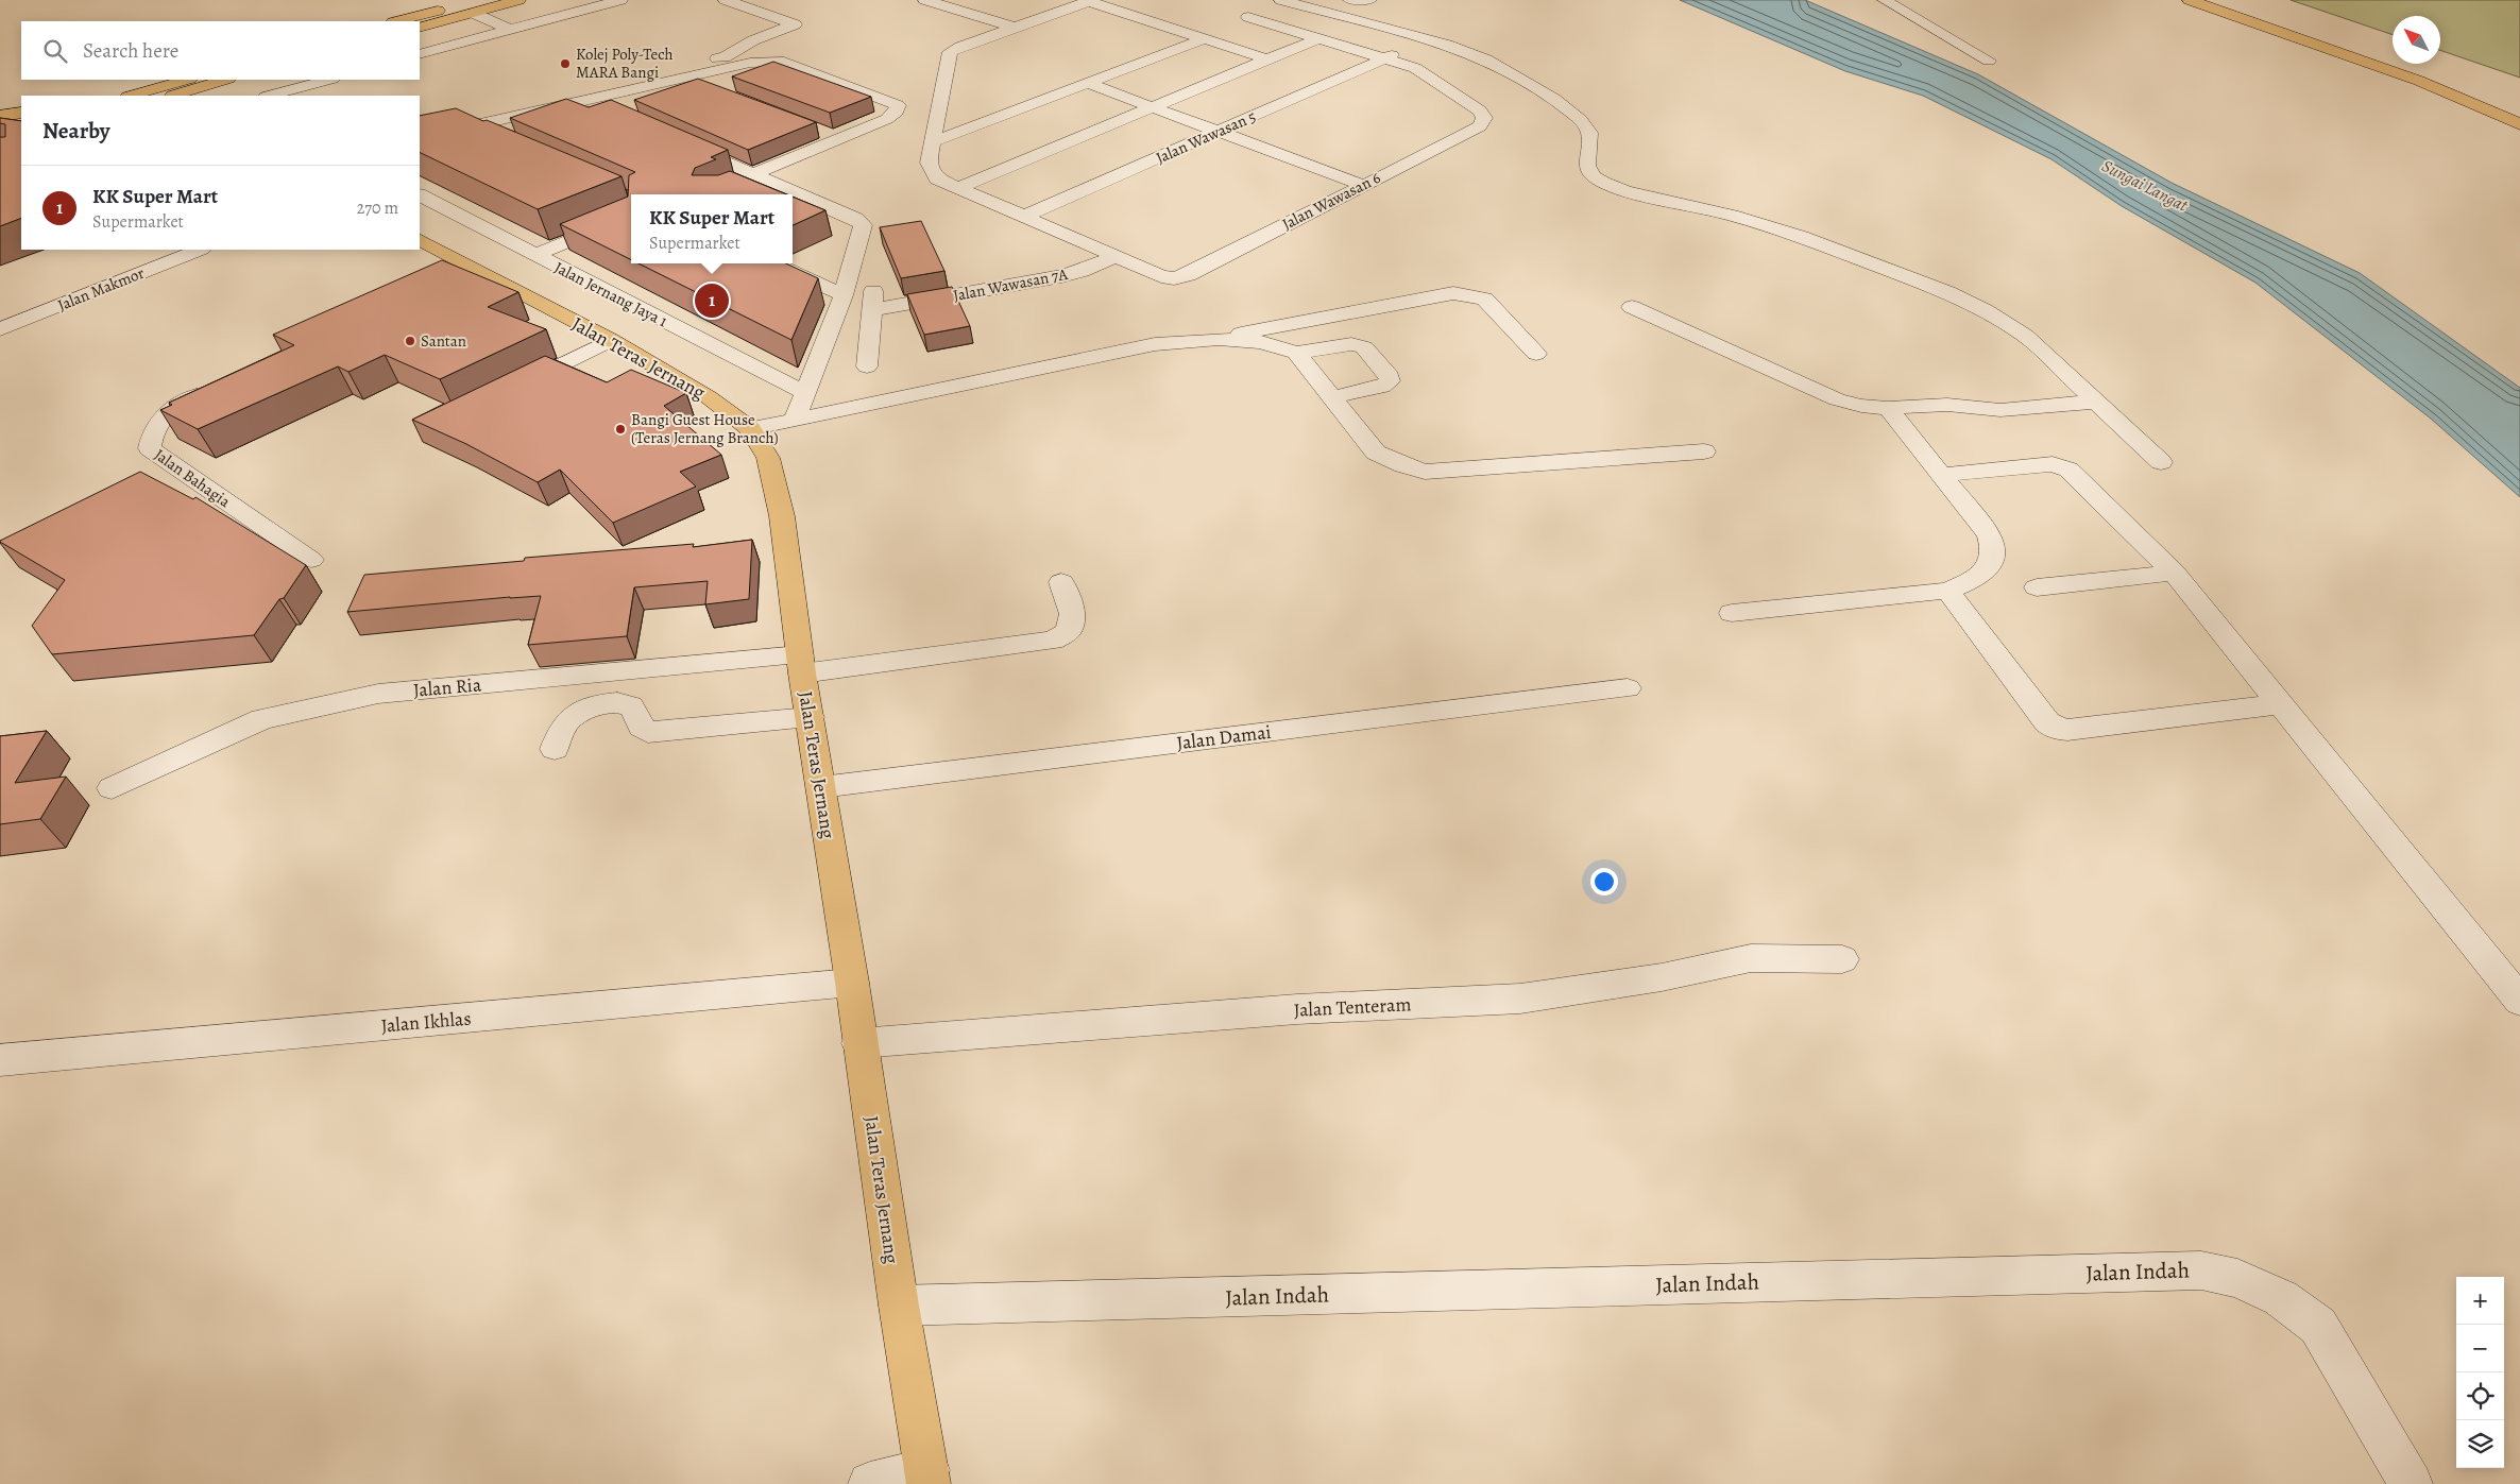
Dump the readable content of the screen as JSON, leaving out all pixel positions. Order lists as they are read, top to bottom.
{
  "streets": {
    "main road": ["Jalan Teras Jernang"],
    "street": [
      "Jalan Wawasan 5",
      "Jalan Wawasan 6",
      "Jalan Wawasan 7A",
      "Jalan Makmor",
      "Jalan Jernang Jaya 1",
      "Jalan Bahagia",
      "Jalan Ria",
      "Jalan Damai",
      "Jalan Tenteram",
      "Jalan Ikhlas",
      "Jalan Indah"
    ]
  },
  "crossings": [
    ["Jalan Wawasan 5", "Jalan Wawasan 6"],
    ["Jalan Wawasan 6", "Jalan Wawasan 7A"],
    ["Jalan Teras Jernang", "Jalan Ria"],
    ["Jalan Teras Jernang", "Jalan Damai"],
    ["Jalan Teras Jernang", "Jalan Tenteram"],
    ["Jalan Teras Jernang", "Jalan Ikhlas"],
    ["Jalan Teras Jernang", "Jalan Indah"]
  ],
  "water": ["Sungai Langat"],
  "places": ["Kolej Poly-Tech MARA Bangi", "Santan", "Bangi Guest House (Teras Jernang Branch)"],
  "north": "top left",
  "page": {
    "search": "Search here",
    "heading": "Nearby",
    "list": [
      {
        "mark": "1",
        "name": "KK Super Mart",
        "note": "Supermarket",
        "value": "270 m"
      }
    ],
    "popup": ["KK Super Mart", "Supermarket"],
    "pins": "1",
    "map_buttons": ["+", "−"]
  }
}
